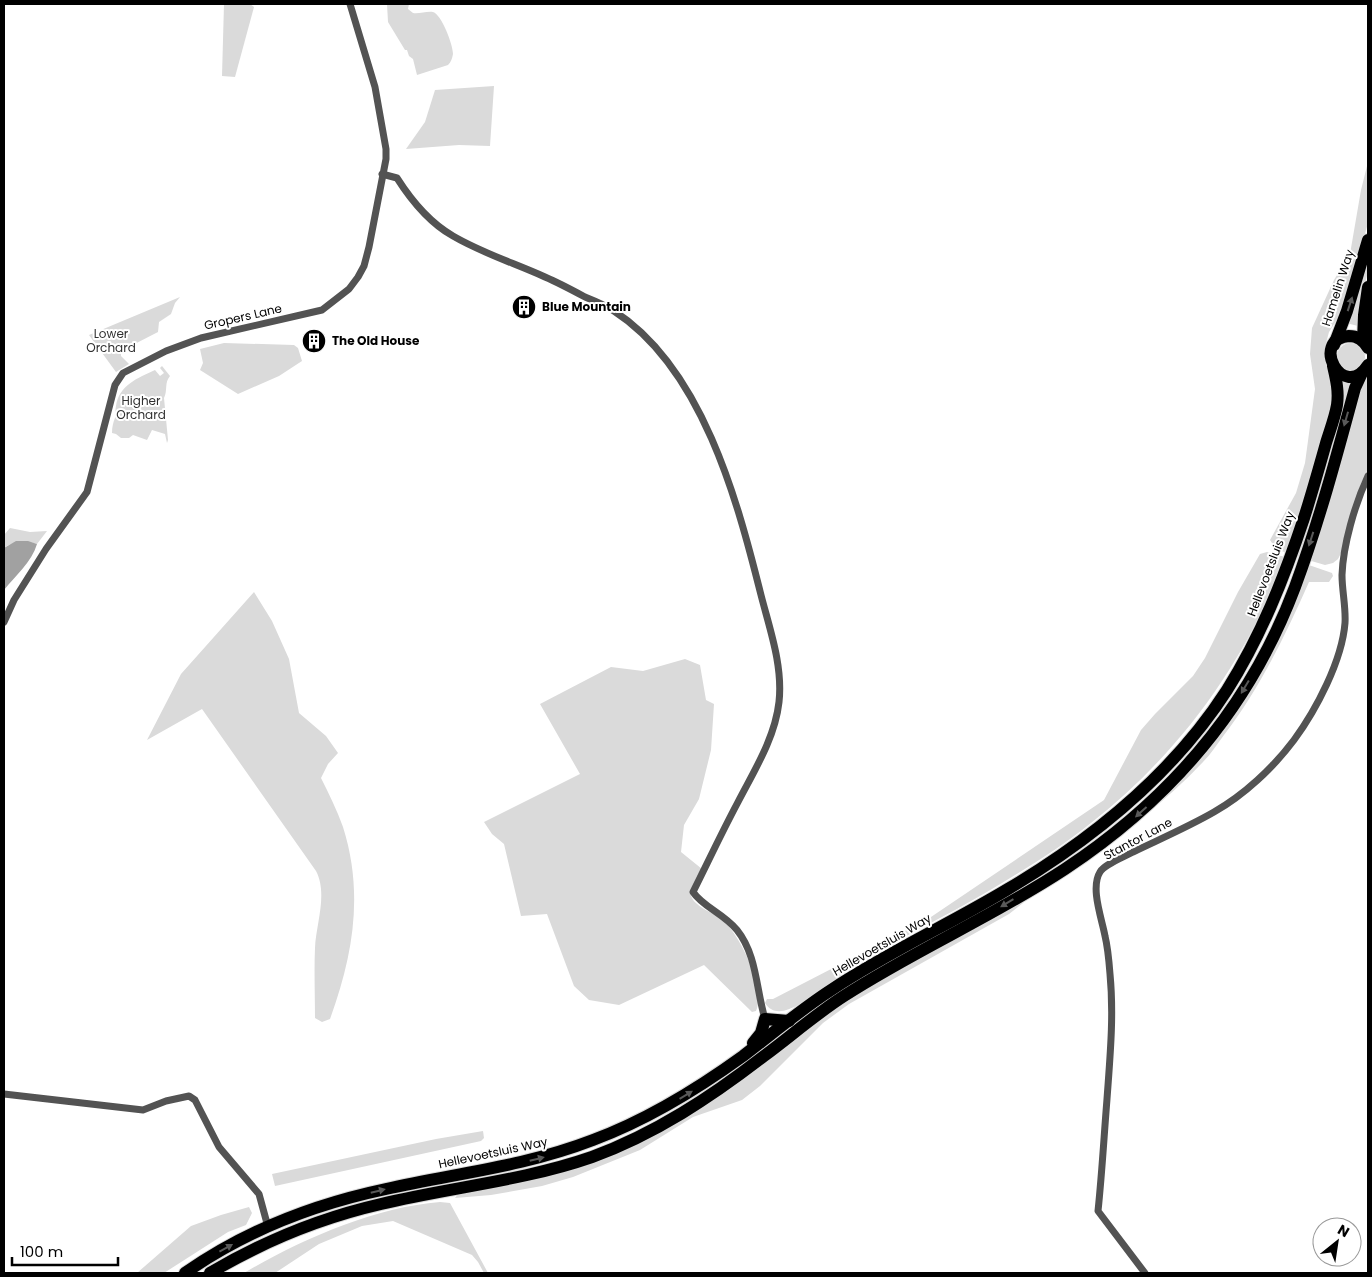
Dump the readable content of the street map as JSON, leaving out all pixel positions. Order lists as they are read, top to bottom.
{
  "streets": {
    "highway": ["Hamelin Way", "Hellevoetsluis Way"],
    "street": ["Gropers Lane", "Stantor Lane"]
  },
  "crossings": [
    ["Hamelin Way", "Hellevoetsluis Way"]
  ],
  "parks": ["Lower Orchard", "Higher Orchard"],
  "places": {
    "building": ["Blue Mountain", "The Old House"]
  },
  "scale_bar": "100 m",
  "north": "top right"
}
